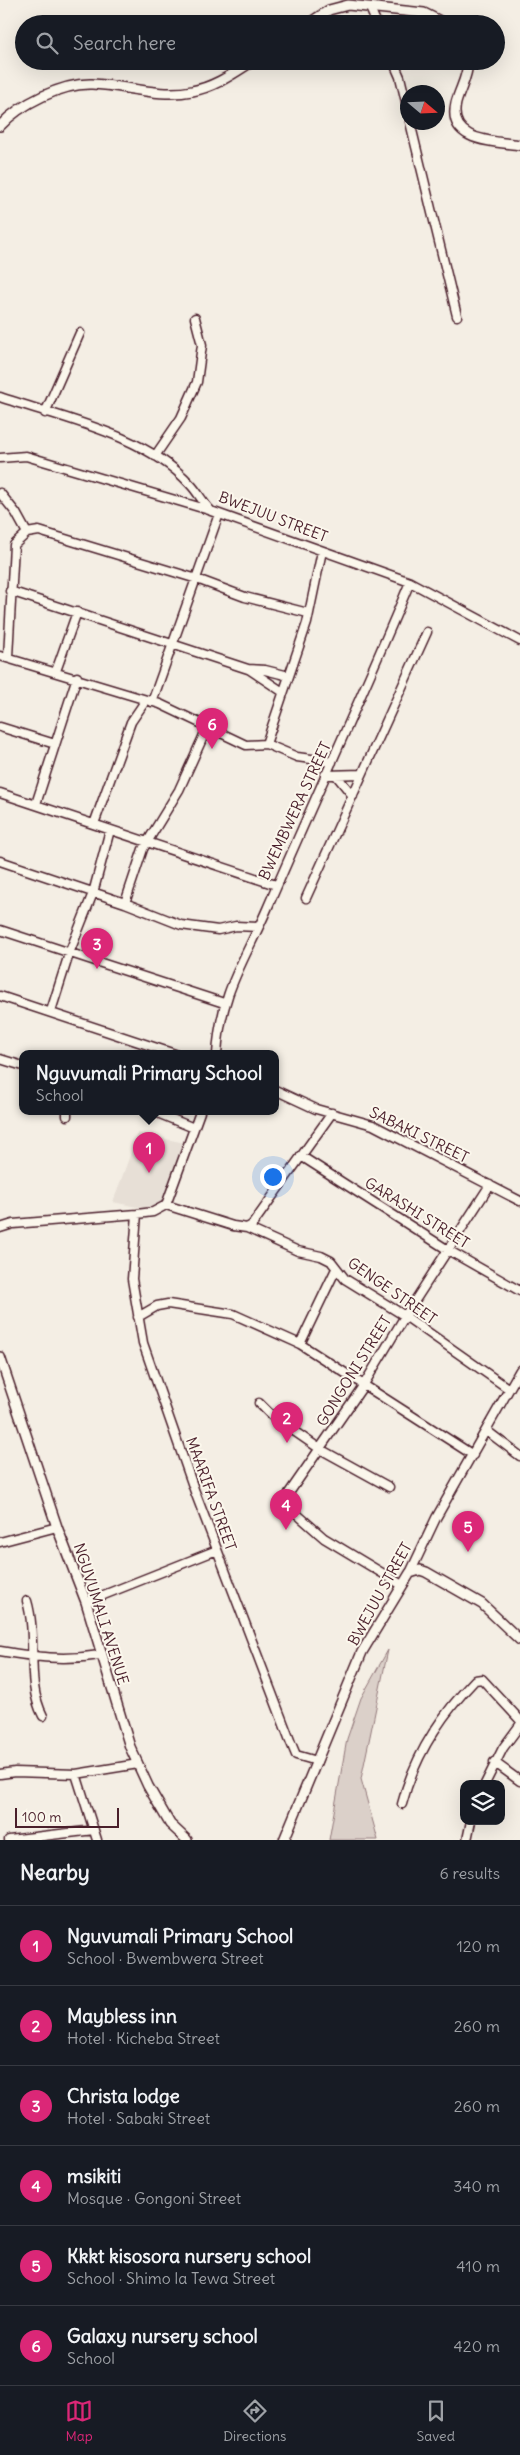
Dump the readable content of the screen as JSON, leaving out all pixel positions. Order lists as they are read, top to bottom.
{
  "streets": {
    "street": [
      "BWEJUU STREET",
      "BWEMBWERA STREET",
      "SABAKI STREET",
      "GARASHI STREET",
      "GENGE STREET",
      "GONGONI STREET",
      "MAARIFA STREET",
      "NGUVUMALI AVENUE"
    ]
  },
  "crossings": [
    ["BWEJUU STREET", "BWEMBWERA STREET"],
    ["BWEJUU STREET", "GENGE STREET"],
    ["BWEJUU STREET", "GONGONI STREET"],
    ["BWEJUU STREET", "MAARIFA STREET"],
    ["SABAKI STREET", "GONGONI STREET"],
    ["GARASHI STREET", "GONGONI STREET"],
    ["GENGE STREET", "GONGONI STREET"]
  ],
  "scale_bar": "100 m",
  "north": "right",
  "page": {
    "search": "Search here",
    "pins": [
      "6",
      "3",
      "1",
      "2",
      "4",
      "5"
    ],
    "popup": ["Nguvumali Primary School", "School"],
    "scale": "100 m",
    "heading": ["Nearby", "6 results"],
    "list": [
      {
        "mark": "1",
        "name": "Nguvumali Primary School",
        "note": "School · Bwembwera Street",
        "value": "120 m"
      },
      {
        "mark": "2",
        "name": "Maybless inn",
        "note": "Hotel · Kicheba Street",
        "value": "260 m"
      },
      {
        "mark": "3",
        "name": "Christa lodge",
        "note": "Hotel · Sabaki Street",
        "value": "260 m"
      },
      {
        "mark": "4",
        "name": "msikiti",
        "note": "Mosque · Gongoni Street",
        "value": "340 m"
      },
      {
        "mark": "5",
        "name": "Kkkt kisosora nursery school",
        "note": "School · Shimo la Tewa Street",
        "value": "410 m"
      },
      {
        "mark": "6",
        "name": "Galaxy nursery school",
        "note": "School",
        "value": "420 m"
      }
    ],
    "nav": ["Map", "Directions", "Saved"]
  }
}
